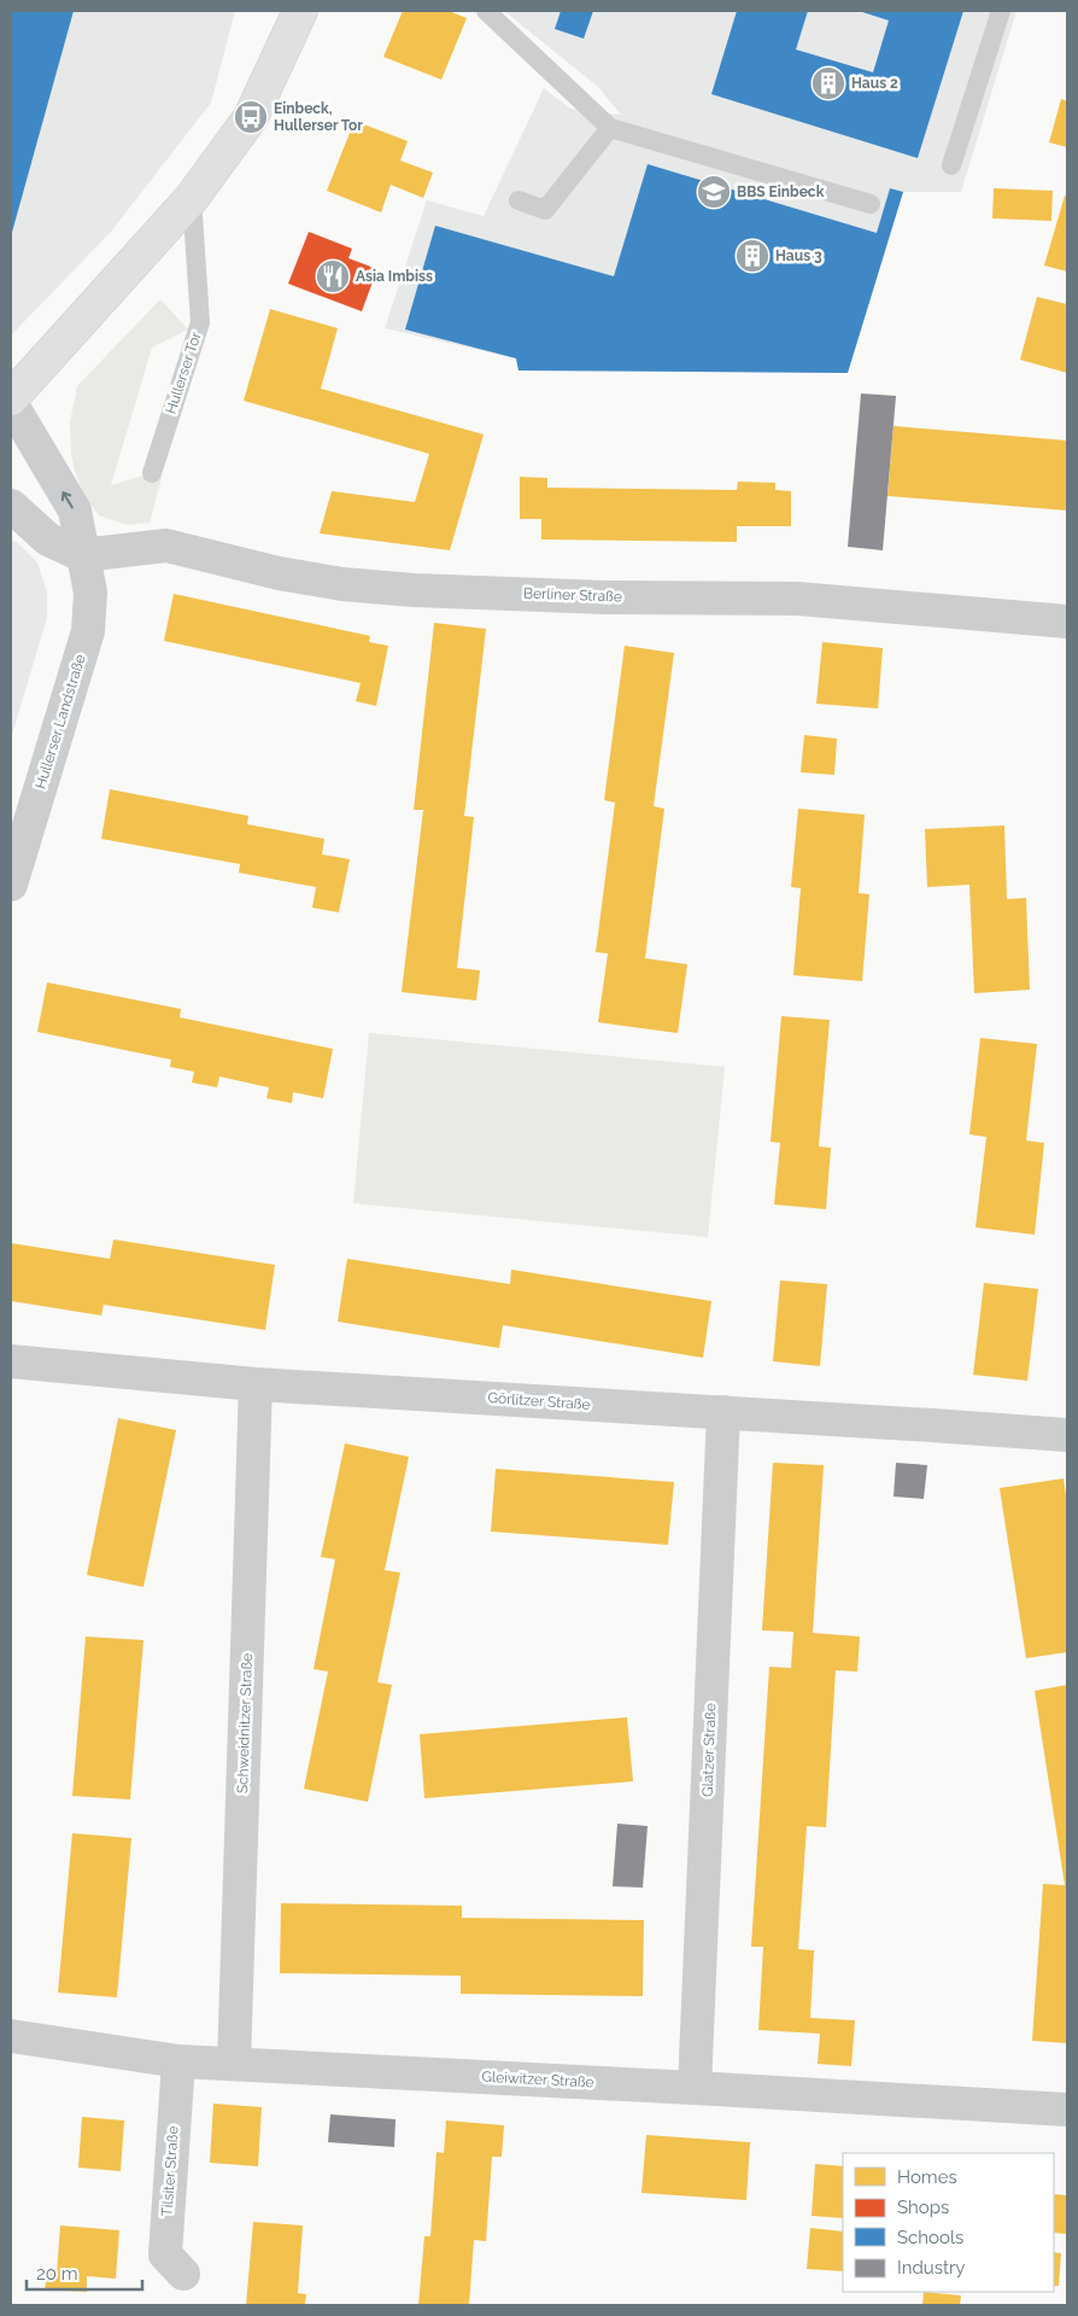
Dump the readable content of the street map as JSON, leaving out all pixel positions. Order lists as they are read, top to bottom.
{
  "streets": {
    "street": [
      "Berliner Straße",
      "Hullerser Landstraße",
      "Görlitzer Straße",
      "Schweidnitzer Straße",
      "Glatzer Straße",
      "Gleiwitzer Straße",
      "Tilsiter Straße"
    ],
    "lane": ["Hullerser Tor"]
  },
  "crossings": [
    ["Berliner Straße", "Hullerser Landstraße"],
    ["Görlitzer Straße", "Schweidnitzer Straße"],
    ["Görlitzer Straße", "Glatzer Straße"],
    ["Schweidnitzer Straße", "Gleiwitzer Straße"],
    ["Glatzer Straße", "Gleiwitzer Straße"],
    ["Gleiwitzer Straße", "Tilsiter Straße"]
  ],
  "places": {
    "building": ["Haus 2", "Haus 3"],
    "bus stop": ["Einbeck, Hullerser Tor"],
    "school or university": ["BBS Einbeck"],
    "restaurant": ["Asia Imbiss"]
  },
  "legend": [
    "Homes",
    "Shops",
    "Schools",
    "Industry"
  ],
  "scale_bar": "20 m"
}
